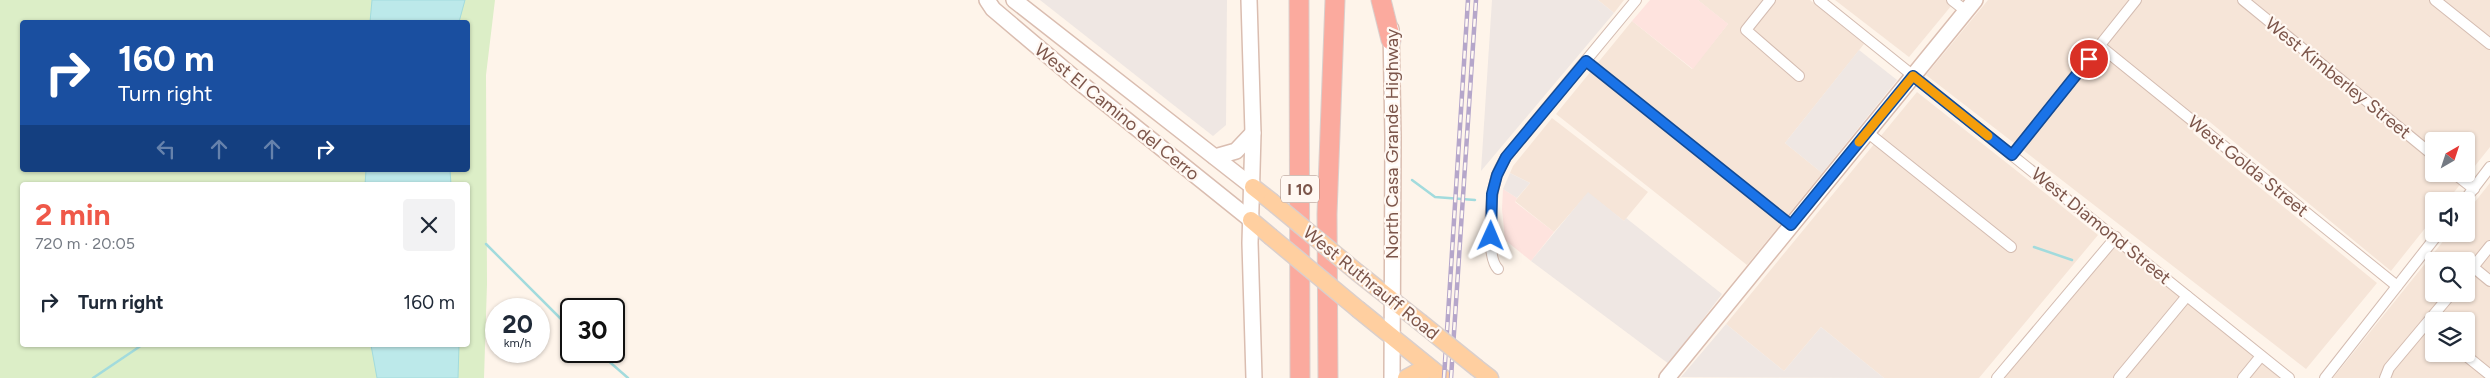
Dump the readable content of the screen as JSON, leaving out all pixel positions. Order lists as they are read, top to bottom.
{
  "streets": {
    "highway": ["I 10"],
    "main road": ["West El Camino del Cerro", "North Casa Grande Highway", "West Ruthrauff Road"],
    "street": ["West Kimberley Street", "West Golda Street", "West Diamond Street"]
  },
  "crossings": [
    ["West El Camino del Cerro", "West Ruthrauff Road"],
    ["North Casa Grande Highway", "West Ruthrauff Road"]
  ],
  "north": "top right",
  "page": {
    "turn": ["160 m", "Turn right"],
    "heading": ["2 min", "720 m · 20:05"],
    "list": [
      {
        "name": "Turn right",
        "value": "160 m"
      }
    ],
    "speed": "20 km/h",
    "limit": "30"
  }
}
